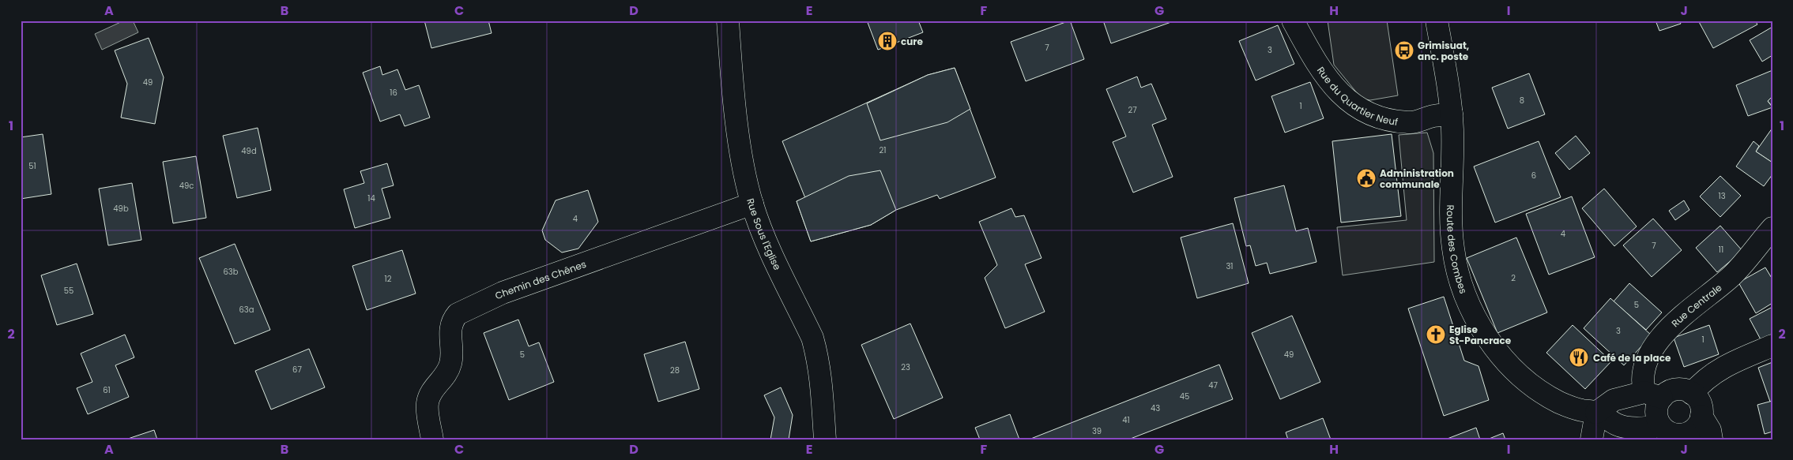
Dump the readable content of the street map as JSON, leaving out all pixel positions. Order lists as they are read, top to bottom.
{
  "streets": {
    "street": [
      "Rue du Quartier Neuf",
      "Rue Sous l'Eglise",
      "Route des Combes",
      "Chemin des Chênes",
      "Rue Centrale"
    ]
  },
  "crossings": [
    ["Rue du Quartier Neuf", "Route des Combes"],
    ["Rue Sous l'Eglise", "Chemin des Chênes"],
    ["Route des Combes", "Rue Centrale"]
  ],
  "places": {
    "building": ["cure"],
    "bus stop": ["Grimisuat, anc. poste"],
    "public building": ["Administration communale"],
    "church": ["Eglise St-Pancrace"],
    "restaurant": ["Café de la place"]
  },
  "house_numbers": [
    "7",
    "3",
    "49",
    "16",
    "8",
    "1",
    "27",
    "21",
    "49d",
    "51",
    "6",
    "49c",
    "13",
    "14",
    "49b",
    "4",
    "4",
    "7",
    "11",
    "31",
    "63b",
    "2",
    "12",
    "55",
    "5",
    "63a",
    "3",
    "1",
    "5",
    "49",
    "23",
    "67",
    "28",
    "47",
    "61",
    "45",
    "43",
    "41",
    "39"
  ],
  "grid": {
    "columns": [
      "A",
      "B",
      "C",
      "D",
      "E",
      "F",
      "G",
      "H",
      "I",
      "J"
    ],
    "rows": ["1", "2"]
  }
}
